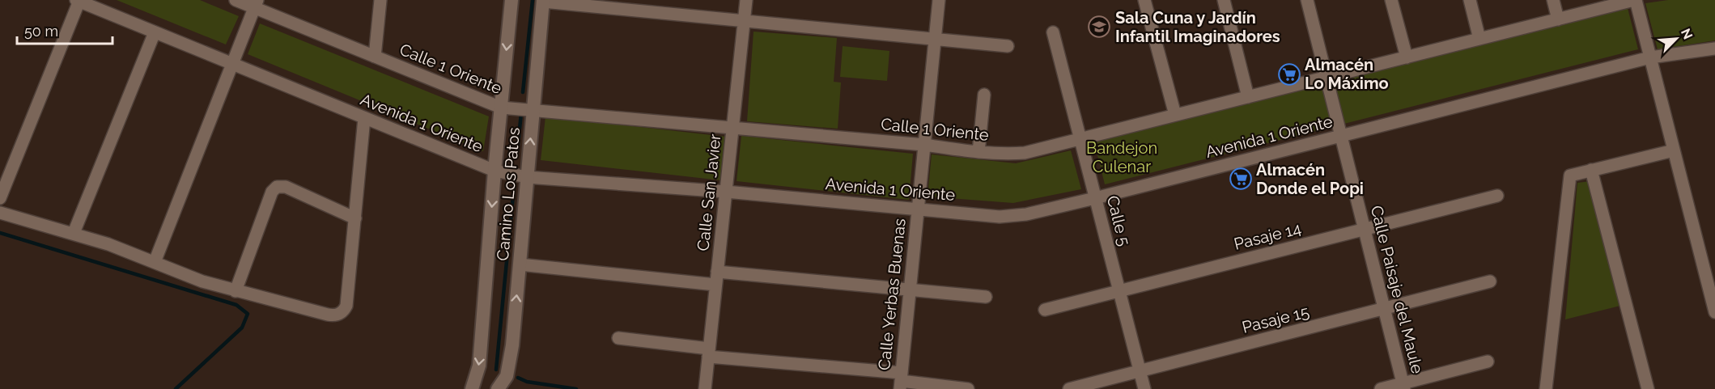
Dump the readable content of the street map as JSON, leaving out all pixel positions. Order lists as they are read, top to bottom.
{
  "streets": {
    "street": [
      "Calle 1 Oriente",
      "Avenida 1 Oriente",
      "Calle San Javier",
      "Camino Los Patos",
      "Calle 5",
      "Pasaje 14",
      "Calle Paisaje del Maule",
      "Calle Yerbas Buenas",
      "Pasaje 15"
    ]
  },
  "crossings": [
    ["Calle 1 Oriente", "Calle San Javier"],
    ["Calle 1 Oriente", "Camino Los Patos"],
    ["Calle 1 Oriente", "Calle 5"],
    ["Calle 1 Oriente", "Calle Paisaje del Maule"],
    ["Calle 1 Oriente", "Calle Yerbas Buenas"],
    ["Avenida 1 Oriente", "Calle San Javier"],
    ["Avenida 1 Oriente", "Camino Los Patos"],
    ["Avenida 1 Oriente", "Calle 5"],
    ["Avenida 1 Oriente", "Calle Paisaje del Maule"],
    ["Avenida 1 Oriente", "Calle Yerbas Buenas"],
    ["Calle 5", "Pasaje 14"],
    ["Calle 5", "Pasaje 15"],
    ["Pasaje 14", "Calle Paisaje del Maule"],
    ["Calle Paisaje del Maule", "Pasaje 15"]
  ],
  "parks": ["Bandejon Culenar"],
  "places": {
    "school or university": ["Sala Cuna y Jardín Infantil Imaginadores"],
    "supermarket": ["Almacén Lo Máximo", "Almacén Donde el Popi"]
  },
  "scale_bar": "50 m",
  "north": "top right"
}
